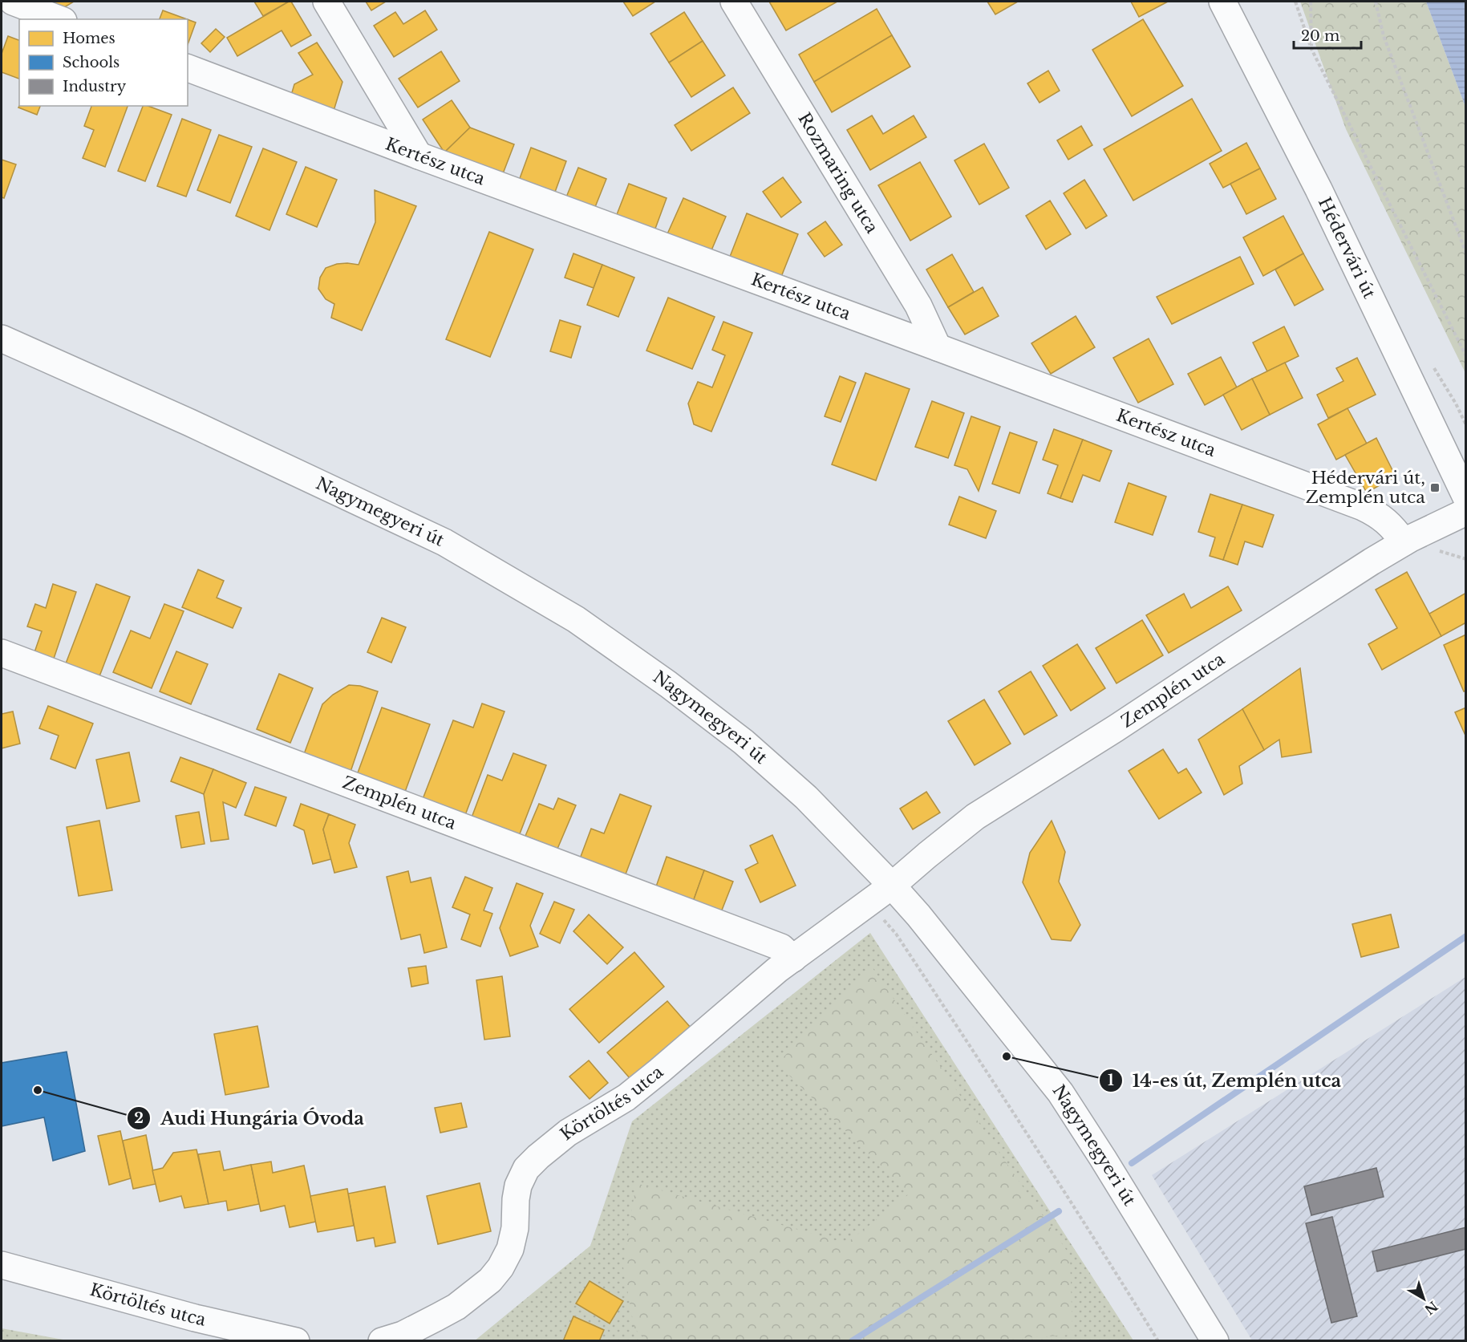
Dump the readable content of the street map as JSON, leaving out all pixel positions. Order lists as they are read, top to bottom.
{
  "streets": {
    "street": [
      "Kertész utca",
      "Rozmaring utca",
      "Hédervári út",
      "Nagymegyeri út",
      "Zemplén utca",
      "Körtöltés utca"
    ]
  },
  "crossings": [
    ["Kertész utca", "Rozmaring utca"],
    ["Kertész utca", "Zemplén utca"],
    ["Nagymegyeri út", "Zemplén utca"],
    ["Nagymegyeri út", "Körtöltés utca"],
    ["Zemplén utca", "Körtöltés utca"]
  ],
  "places": {
    "transit": ["Hédervári út, Zemplén utca"],
    "other": ["14-es út, Zemplén utca", "Audi Hungária Óvoda"]
  },
  "legend": ["Homes", "Schools", "Industry"],
  "scale_bar": "20 m",
  "north": "bottom right"
}
